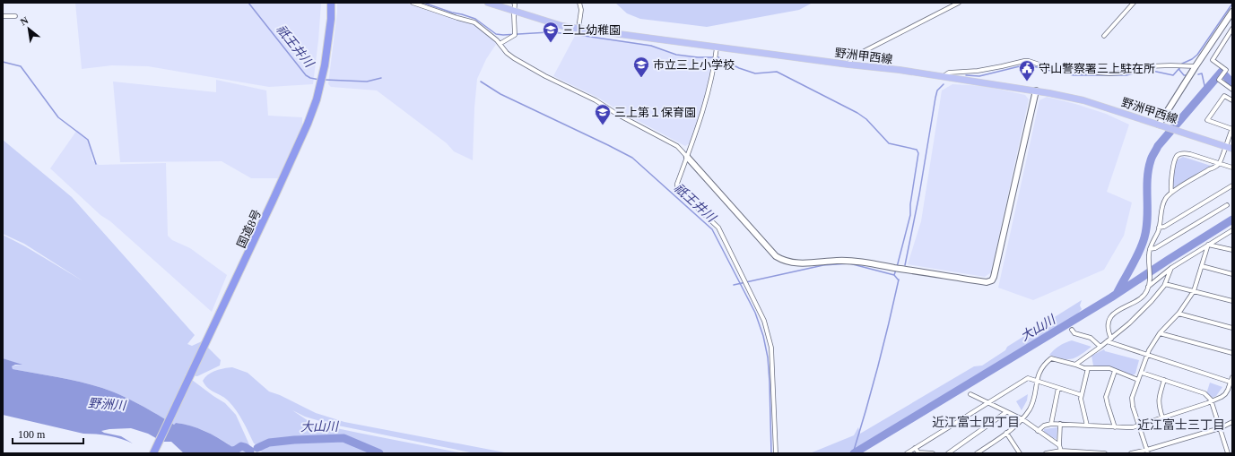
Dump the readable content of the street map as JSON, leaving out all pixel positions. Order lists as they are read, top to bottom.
{
  "streets": {
    "highway": ["国道8号"],
    "main road": ["野洲甲西線"]
  },
  "districts": ["近江富士四丁目", "近江富士三丁目"],
  "water": ["祇王井川", "大山川", "野洲川"],
  "places": {
    "school or university": ["三上幼稚園", "市立三上小学校", "三上第１保育園"],
    "public building": ["守山警察署三上駐在所"]
  },
  "scale_bar": "100 m",
  "north": "top left"
}
